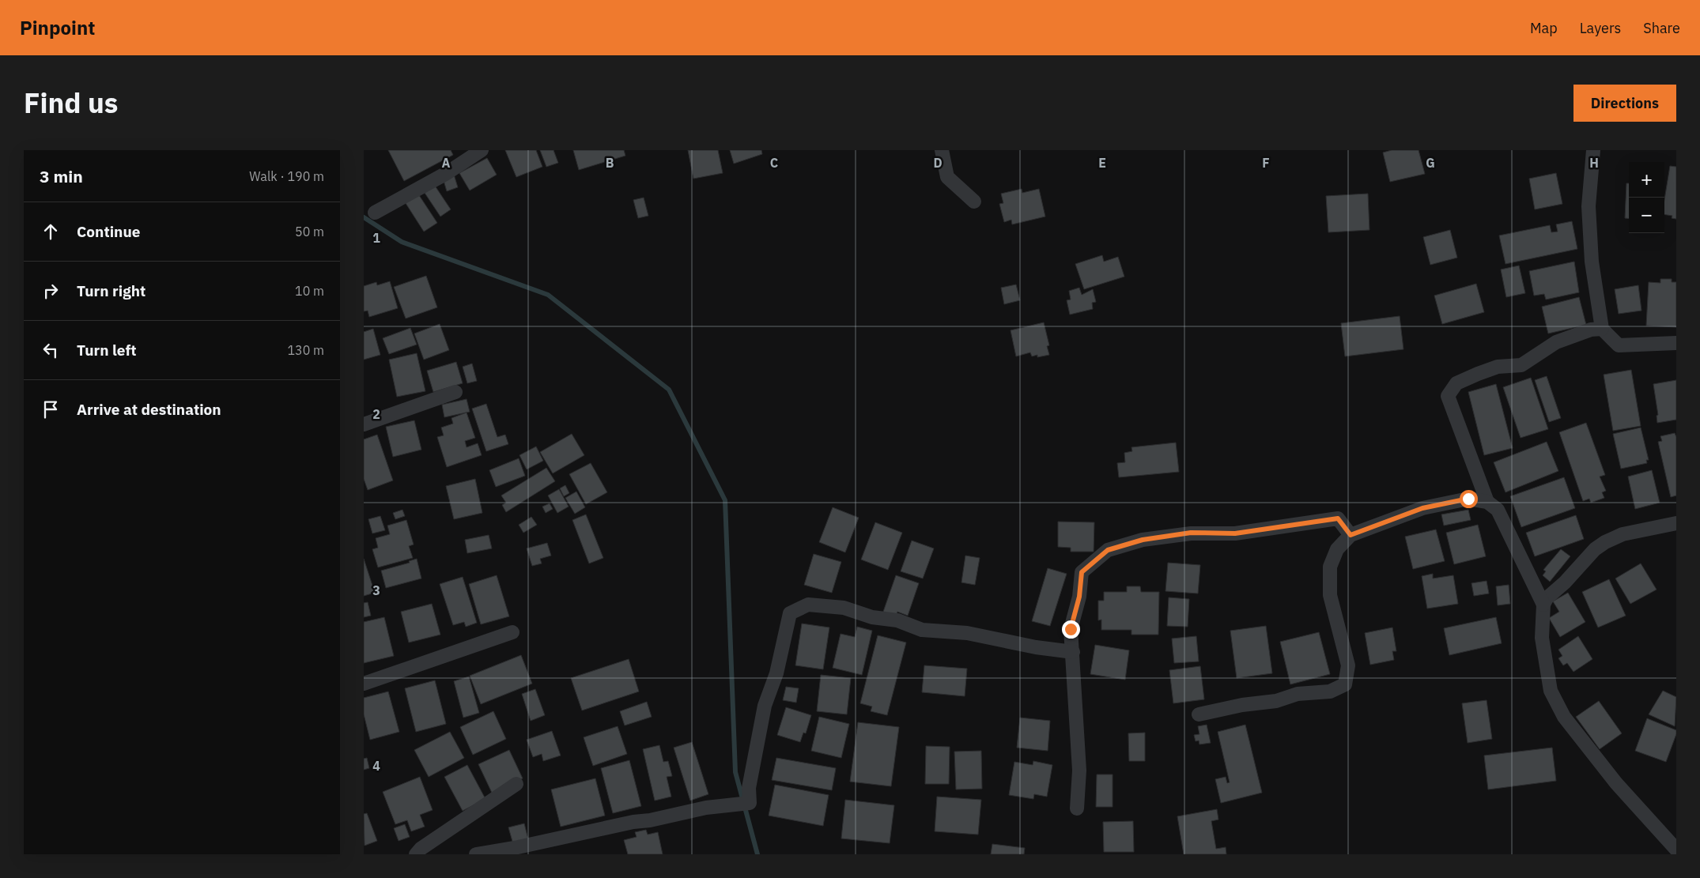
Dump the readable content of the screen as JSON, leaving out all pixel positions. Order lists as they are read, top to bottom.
{
  "page": {
    "header": "Pinpoint",
    "nav": ["Map", "Layers", "Share"],
    "title": "Find us",
    "buttons": "Directions",
    "heading": ["3 min", "Walk · 190 m"],
    "map_buttons": ["+", "−"],
    "list": [
      ["Continue", "50 m"],
      ["Turn right", "10 m"],
      ["Turn left", "130 m"],
      "Arrive at destination"
    ]
  },
  "grid": {
    "columns": [
      "A",
      "B",
      "C",
      "D",
      "E",
      "F",
      "G",
      "H"
    ],
    "rows": [
      "1",
      "2",
      "3",
      "4"
    ]
  }
}
